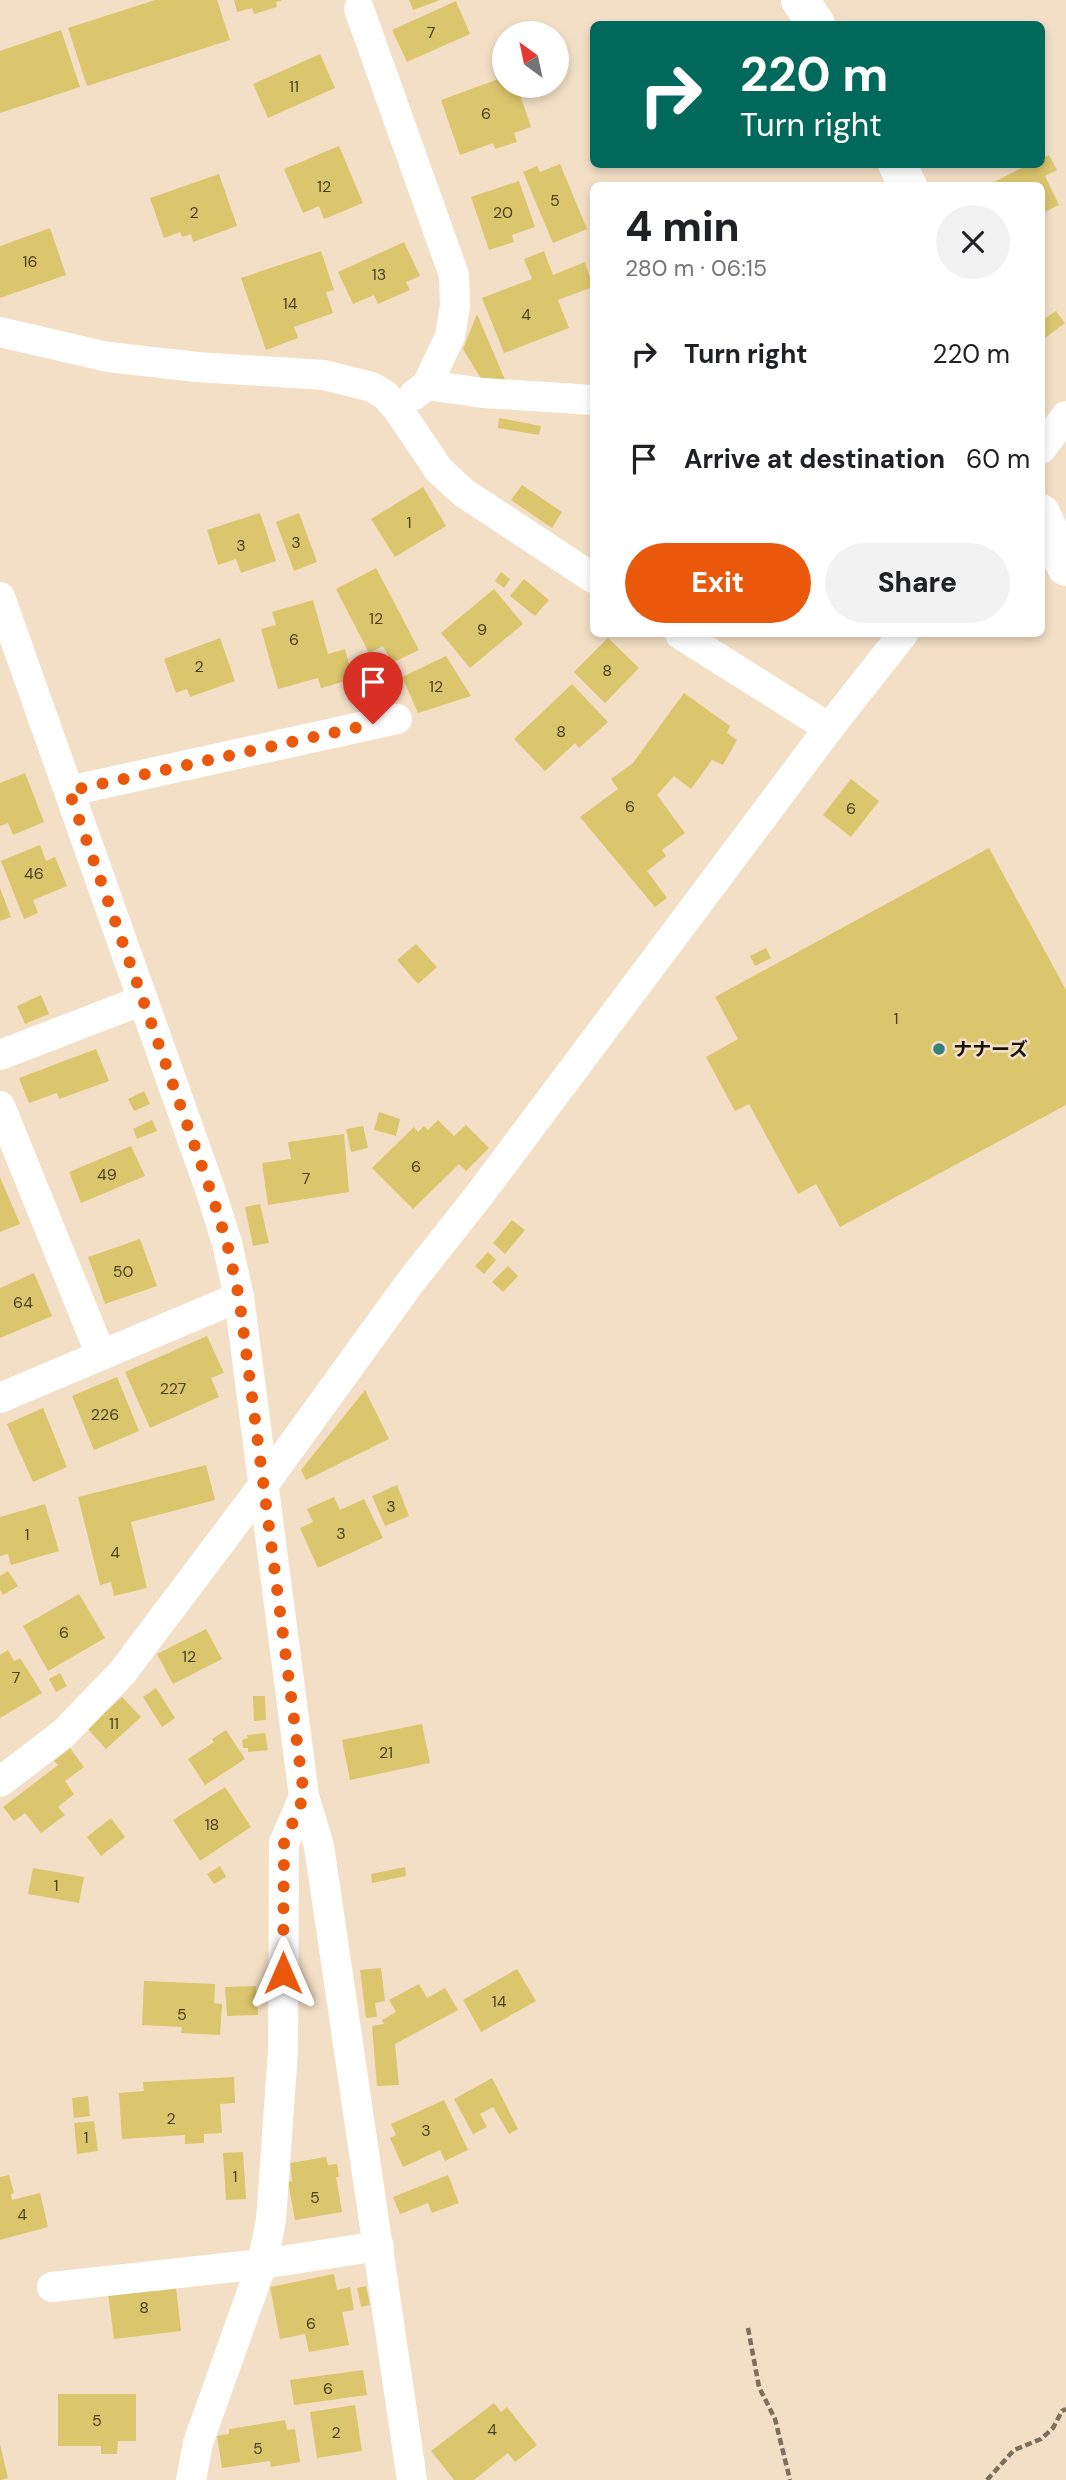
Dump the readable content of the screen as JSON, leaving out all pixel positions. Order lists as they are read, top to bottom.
{
  "places": ["ナナーズ"],
  "house_numbers": [
    "7",
    "11",
    "6",
    "12",
    "5",
    "2",
    "20",
    "16",
    "13",
    "14",
    "4",
    "1",
    "3",
    "3",
    "12",
    "9",
    "6",
    "2",
    "8",
    "12",
    "8",
    "6",
    "6",
    "46",
    "1",
    "6",
    "49",
    "7",
    "50",
    "64",
    "227",
    "226",
    "3",
    "3",
    "1",
    "4",
    "6",
    "12",
    "7",
    "11",
    "21",
    "18",
    "1",
    "14",
    "5",
    "2",
    "3",
    "1",
    "1",
    "5",
    "4",
    "8",
    "6",
    "6",
    "5",
    "4",
    "2",
    "5"
  ],
  "north": "top left",
  "page": {
    "turn": ["220 m", "Turn right"],
    "heading": ["4 min", "280 m · 06:15"],
    "list": [
      {
        "name": "Turn right",
        "value": "220 m"
      },
      {
        "name": "Arrive at destination",
        "value": "60 m"
      }
    ],
    "buttons": ["Exit", "Share"]
  }
}
